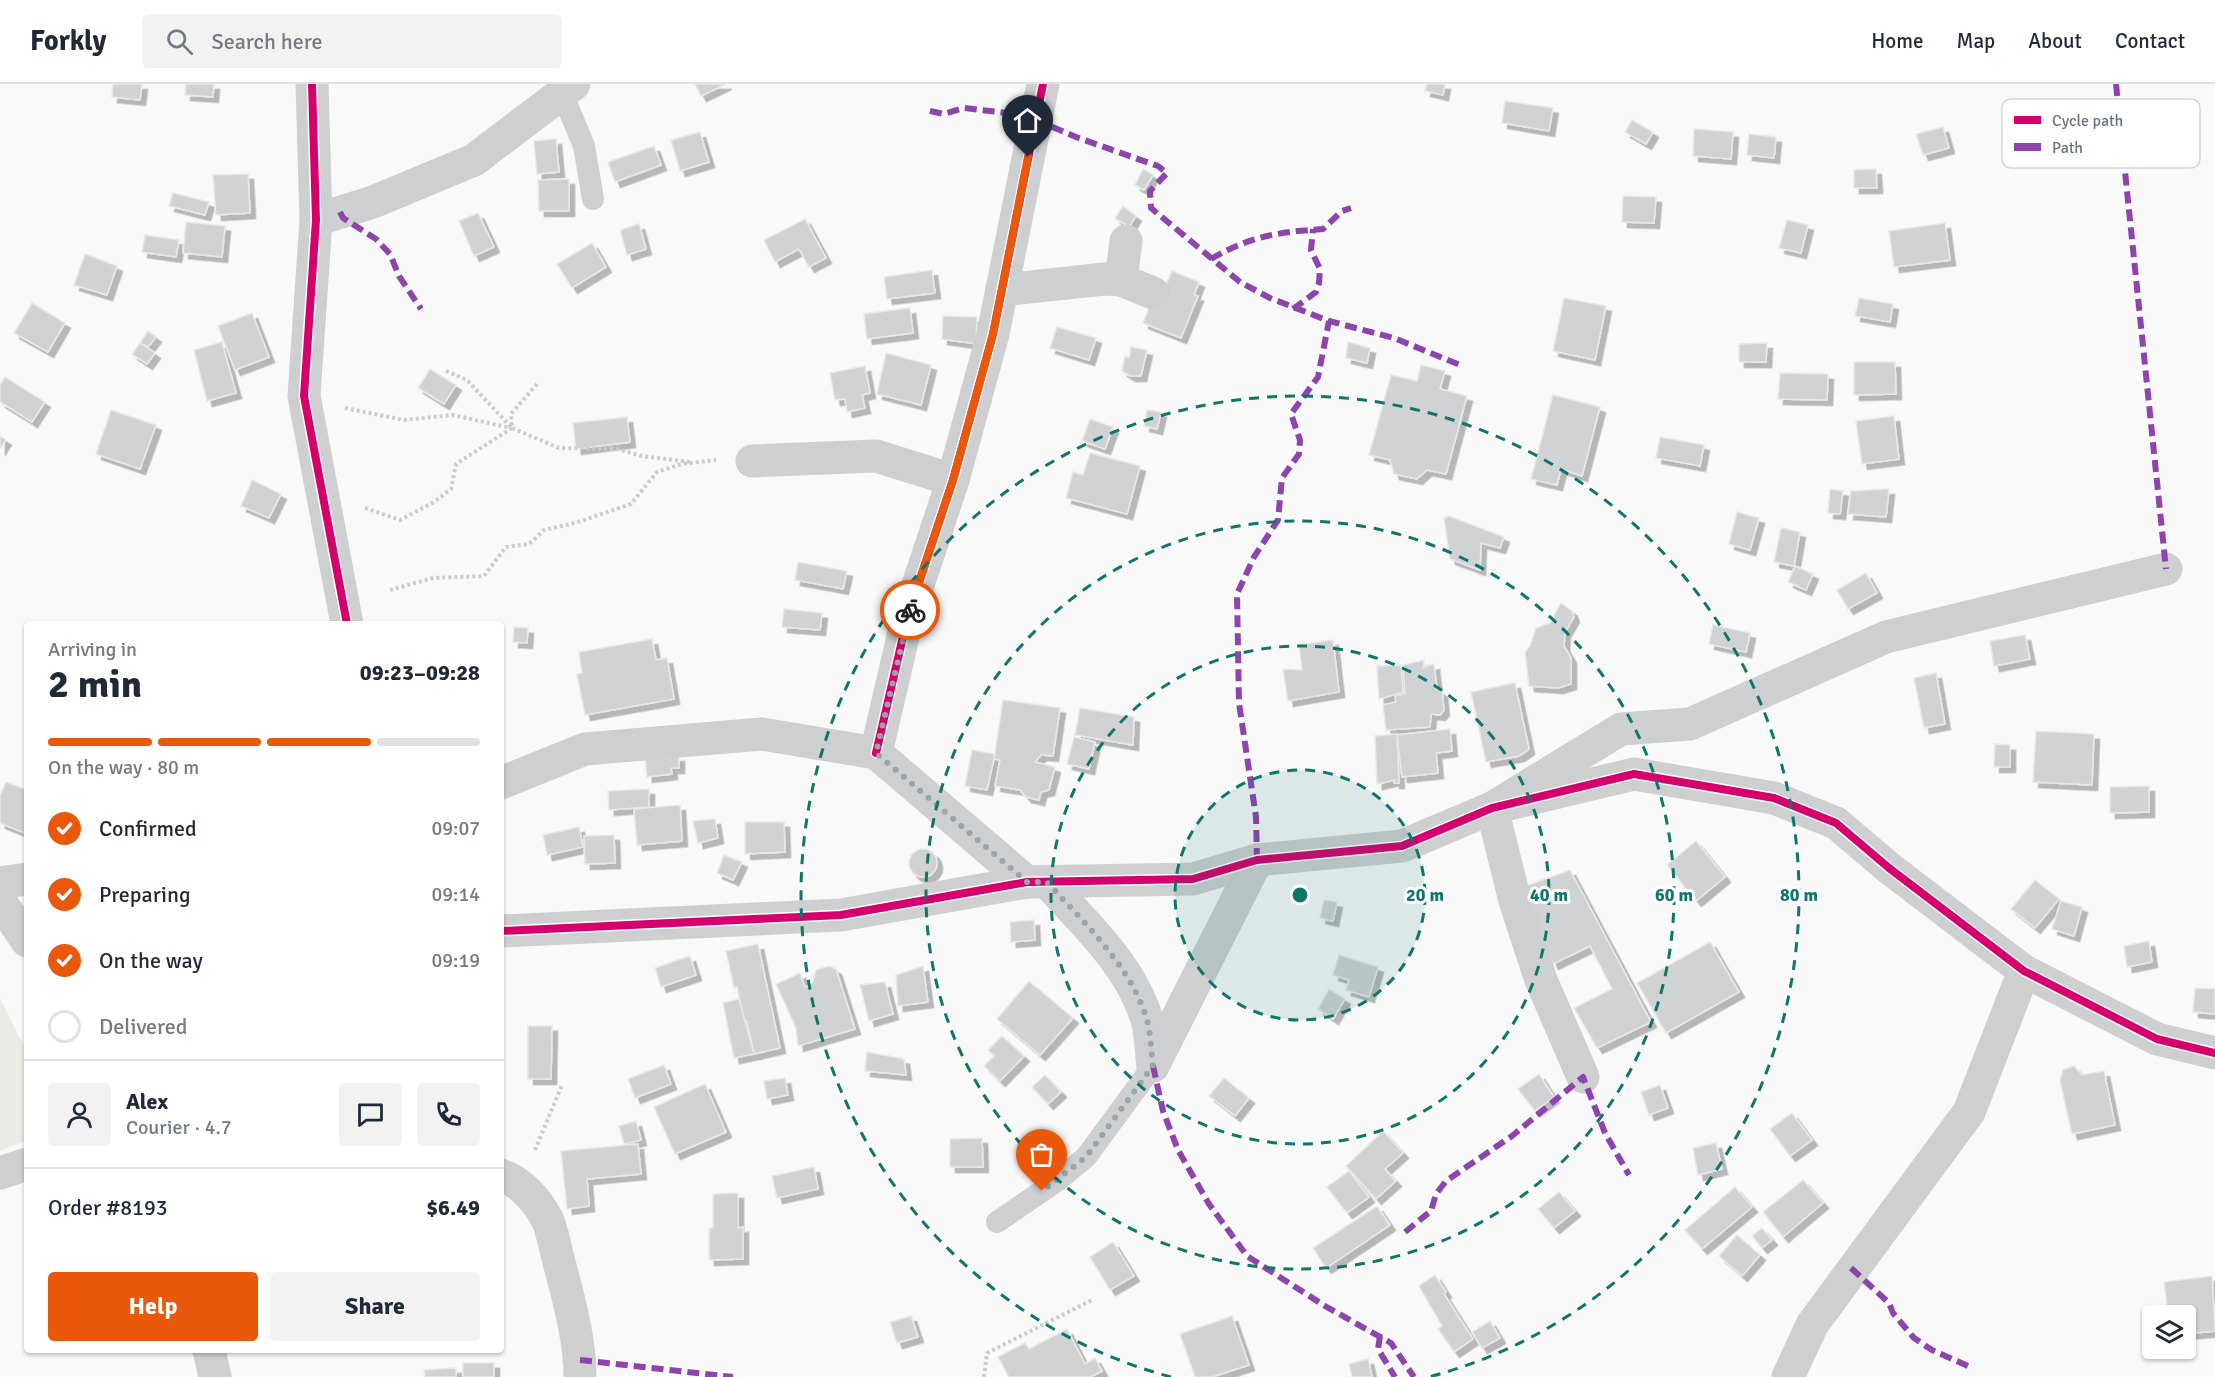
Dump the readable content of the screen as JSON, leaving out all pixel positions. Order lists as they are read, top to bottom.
{
  "legend": ["Cycle path", "Path"],
  "page": {
    "header": "Forkly",
    "search": "Search here",
    "nav": [
      "Home",
      "Map",
      "About",
      "Contact"
    ],
    "heading": ["2 min", "Arriving in", "09:23–09:28"],
    "panel": [
      "Alex",
      "Courier · 4.7",
      "Order #8193",
      "$6.49"
    ],
    "bar": "On the way · 80 m",
    "list": [
      ["Confirmed", "09:07"],
      ["Preparing", "09:14"],
      ["On the way", "09:19"],
      "Delivered"
    ],
    "buttons": ["Help", "Share"]
  },
  "rings": [
    "20 m",
    "40 m",
    "60 m",
    "80 m"
  ]
}
